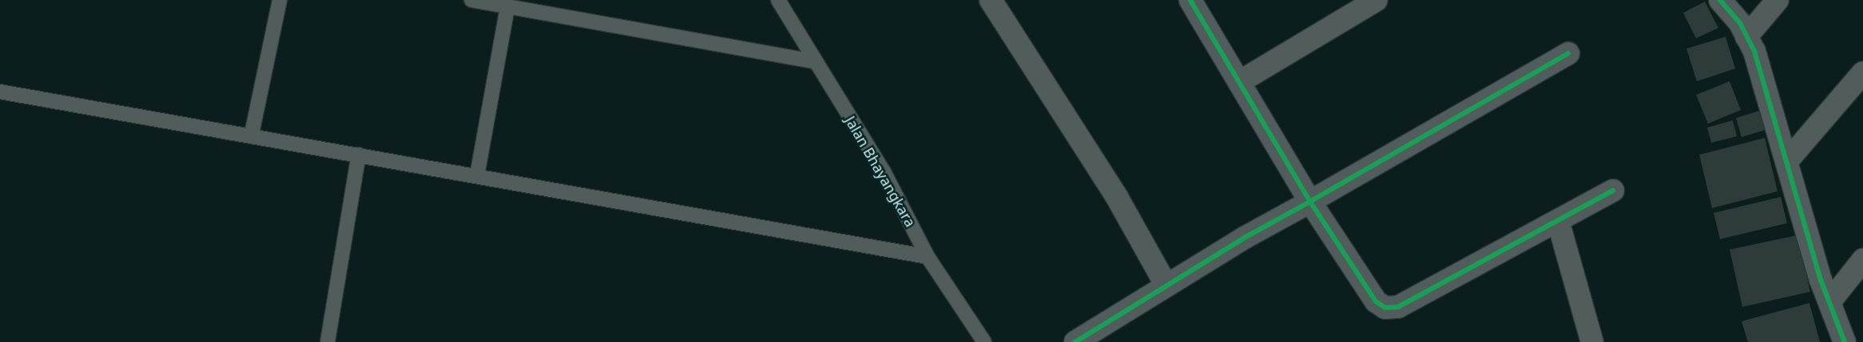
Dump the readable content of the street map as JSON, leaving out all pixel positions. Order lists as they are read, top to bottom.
{
  "streets": {
    "lane": ["Jalan Bhayangkara"]
  }
}
